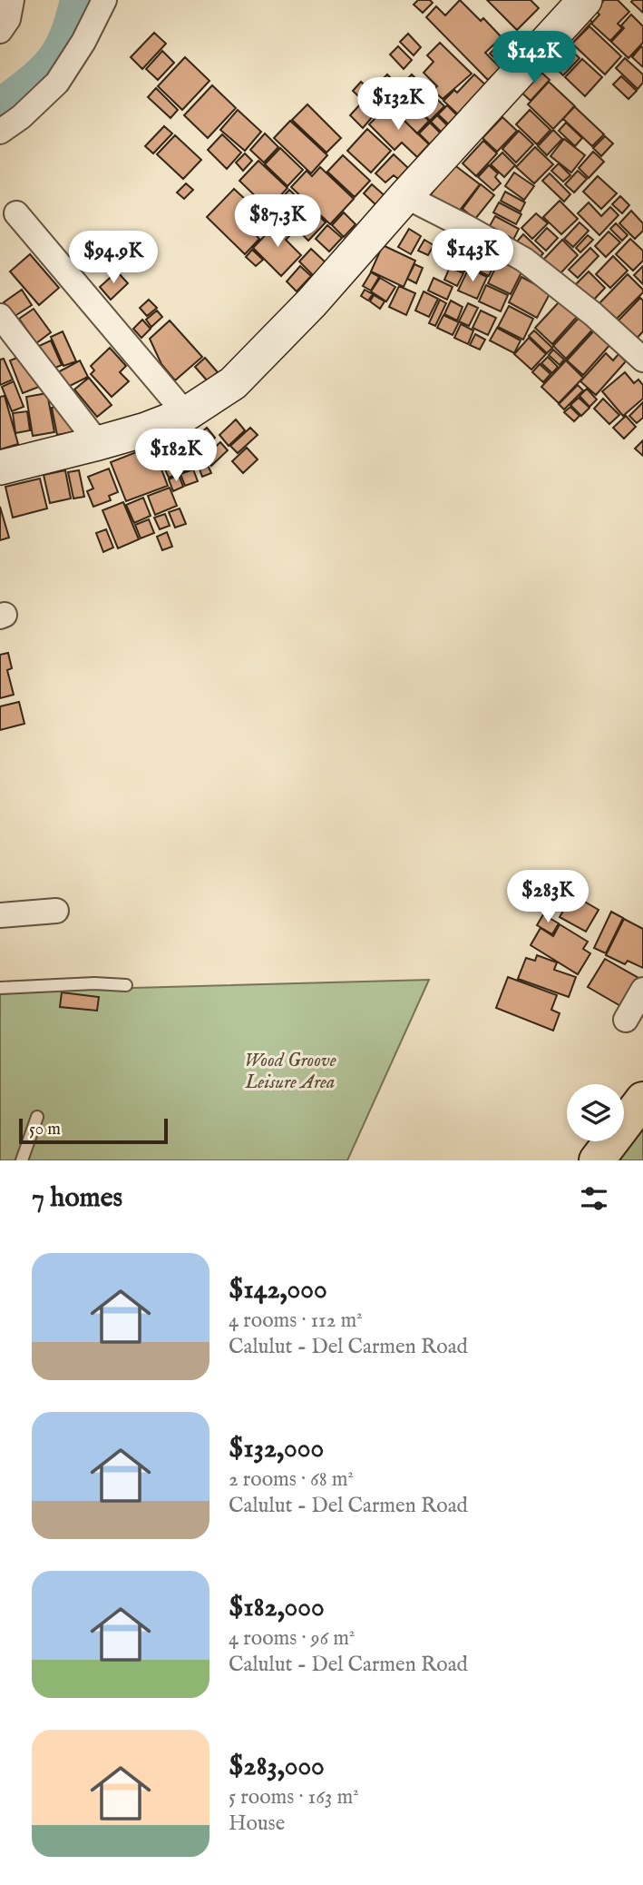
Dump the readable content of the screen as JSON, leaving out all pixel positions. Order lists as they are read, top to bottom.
{
  "parks": ["Wood Groove Leisure Area"],
  "scale_bar": "50 m",
  "page": {
    "price": [
      "$142K",
      "$132K",
      "$87.3K",
      "$143K",
      "$94.9K",
      "$182K",
      "$283K"
    ],
    "scale": "50 m",
    "heading": "7 homes",
    "list": [
      {
        "name": "$142,000",
        "note": "4 rooms · 112 m² · Calulut - Del Carmen Road"
      },
      {
        "name": "$132,000",
        "note": "2 rooms · 68 m² · Calulut - Del Carmen Road"
      },
      {
        "name": "$182,000",
        "note": "4 rooms · 96 m² · Calulut - Del Carmen Road"
      },
      {
        "name": "$283,000",
        "note": "5 rooms · 163 m² · House"
      }
    ]
  }
}
